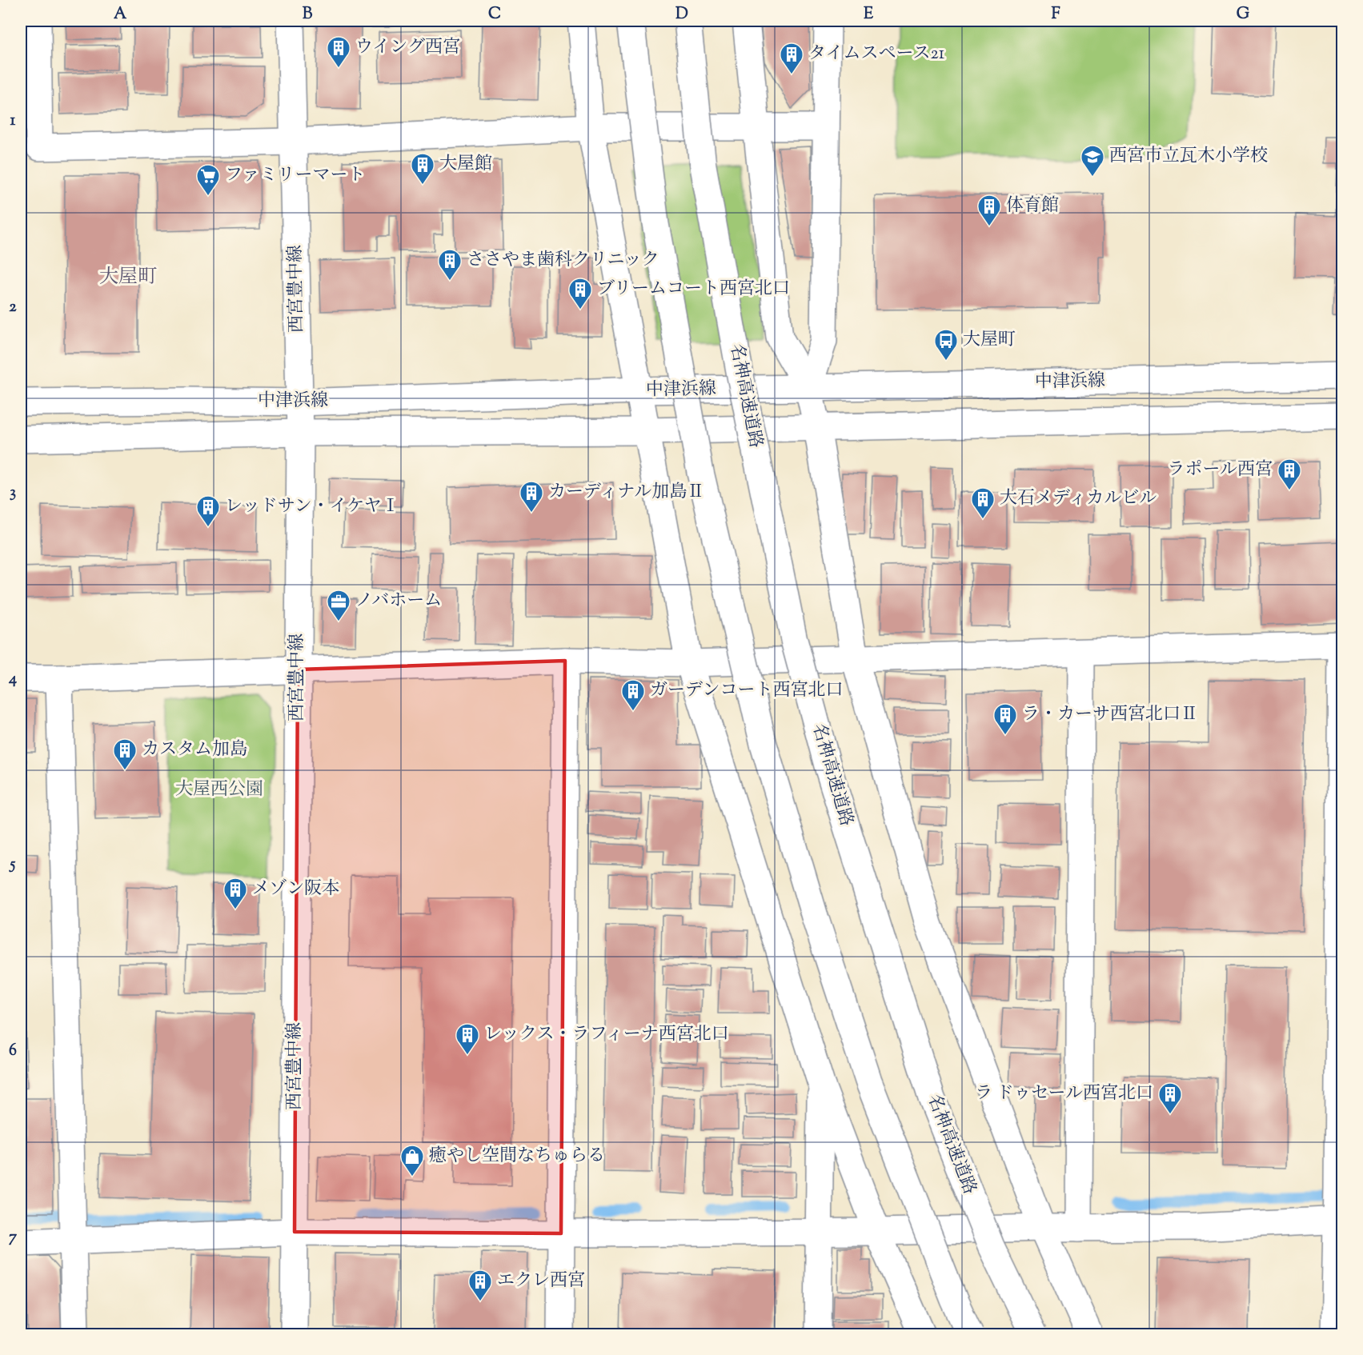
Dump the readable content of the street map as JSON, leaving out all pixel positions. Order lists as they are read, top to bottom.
{
  "streets": {
    "main road": ["西宮豊中線", "中津浜線", "名神高速道路"]
  },
  "crossings": [
    ["西宮豊中線", "中津浜線"]
  ],
  "districts": ["大屋町"],
  "parks": ["大屋西公園"],
  "places": {
    "building": [
      "ウイング西宮",
      "タイムスペース21",
      "大屋館",
      "体育館",
      "ささやま歯科クリニック",
      "ブリームコート西宮北口",
      "ラポール西宮",
      "カーディナル加島Ⅱ",
      "大石メディカルビル",
      "レッドサン・イケヤⅠ",
      "ガーデンコート西宮北口",
      "ラ・カーサ西宮北口Ⅱ",
      "カスタム加島",
      "メゾン阪本",
      "レックス・ラフィーナ西宮北口",
      "ラ ドゥセール西宮北口",
      "エクレ西宮"
    ],
    "school or university": ["西宮市立瓦木小学校"],
    "supermarket": ["ファミリーマート"],
    "bus stop": ["大屋町"],
    "office": ["ノバホーム"],
    "shop": ["癒やし空間なちゅらる"]
  },
  "grid": {
    "columns": [
      "A",
      "B",
      "C",
      "D",
      "E",
      "F",
      "G"
    ],
    "rows": [
      "1",
      "2",
      "3",
      "4",
      "5",
      "6",
      "7"
    ]
  }
}
